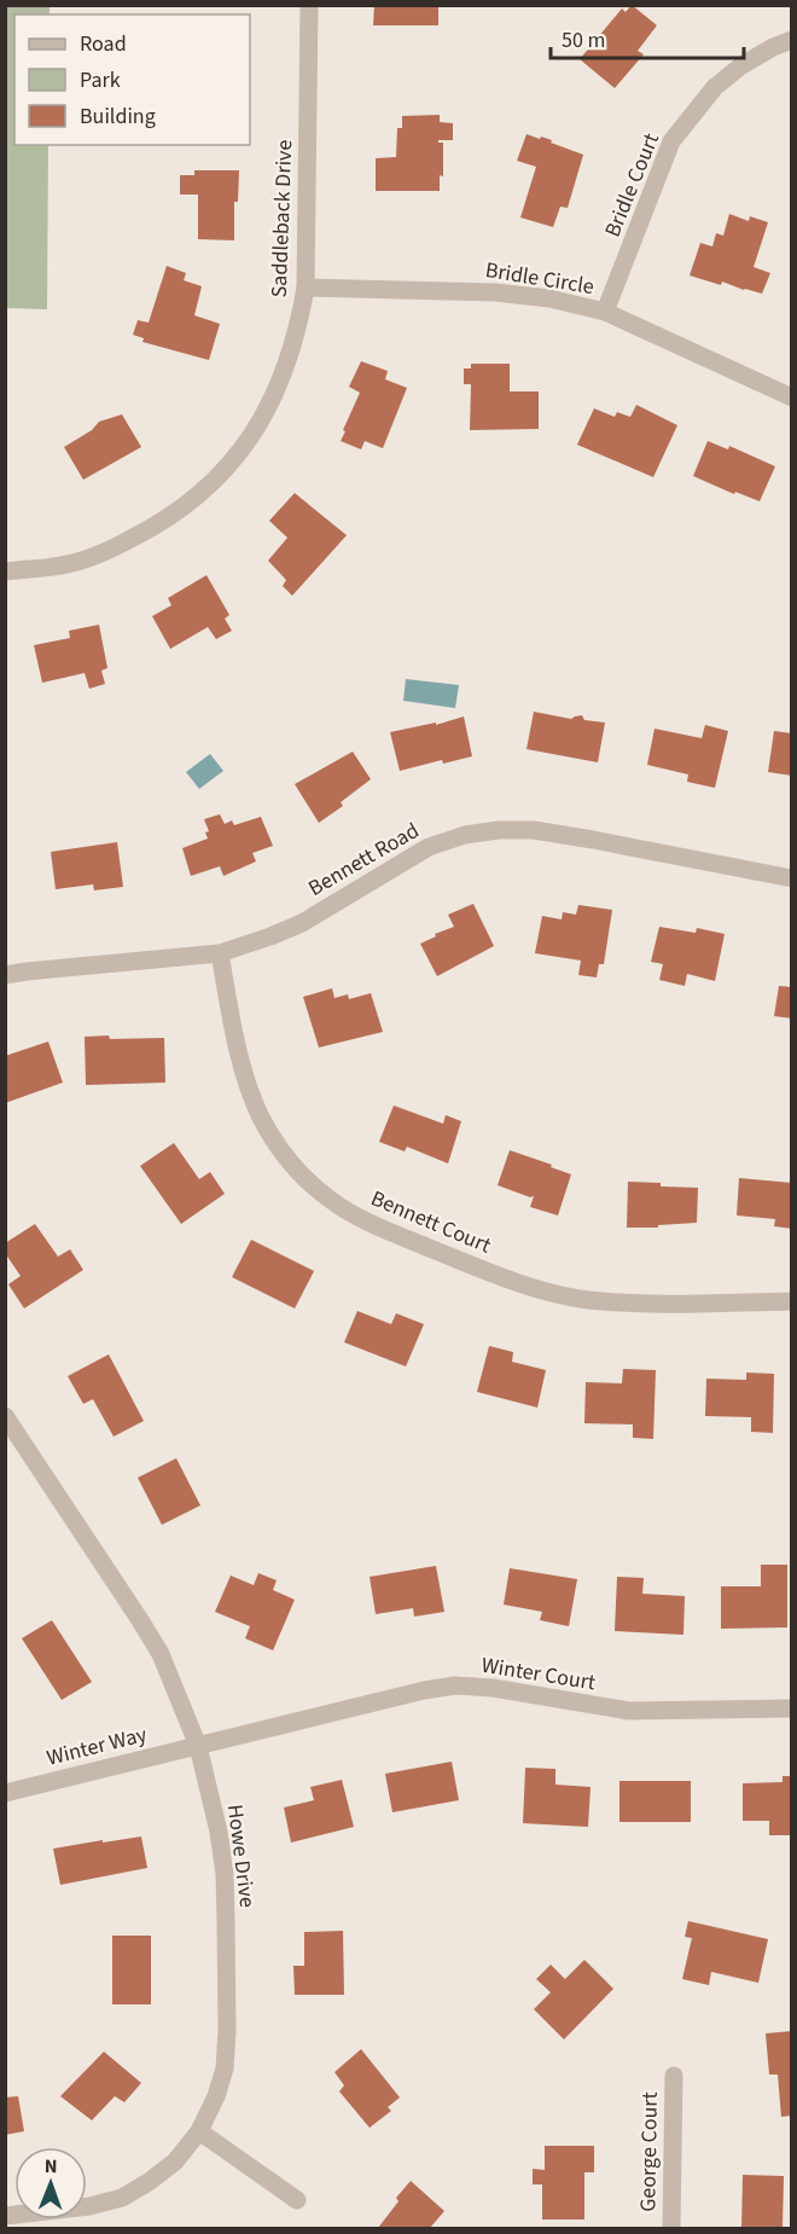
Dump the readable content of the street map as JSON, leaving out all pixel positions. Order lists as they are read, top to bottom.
{
  "streets": {
    "street": [
      "Bridle Court",
      "Saddleback Drive",
      "Bridle Circle",
      "Bennett Road",
      "Bennett Court",
      "Winter Court",
      "Winter Way",
      "Howe Drive",
      "George Court"
    ]
  },
  "crossings": [
    ["Bridle Court", "Bridle Circle"],
    ["Saddleback Drive", "Bridle Circle"],
    ["Bennett Road", "Bennett Court"],
    ["Winter Court", "Winter Way"],
    ["Winter Court", "Howe Drive"],
    ["Winter Way", "Howe Drive"]
  ],
  "legend": ["Road", "Park", "Building"],
  "scale_bar": "50 m",
  "north": "top"
}
